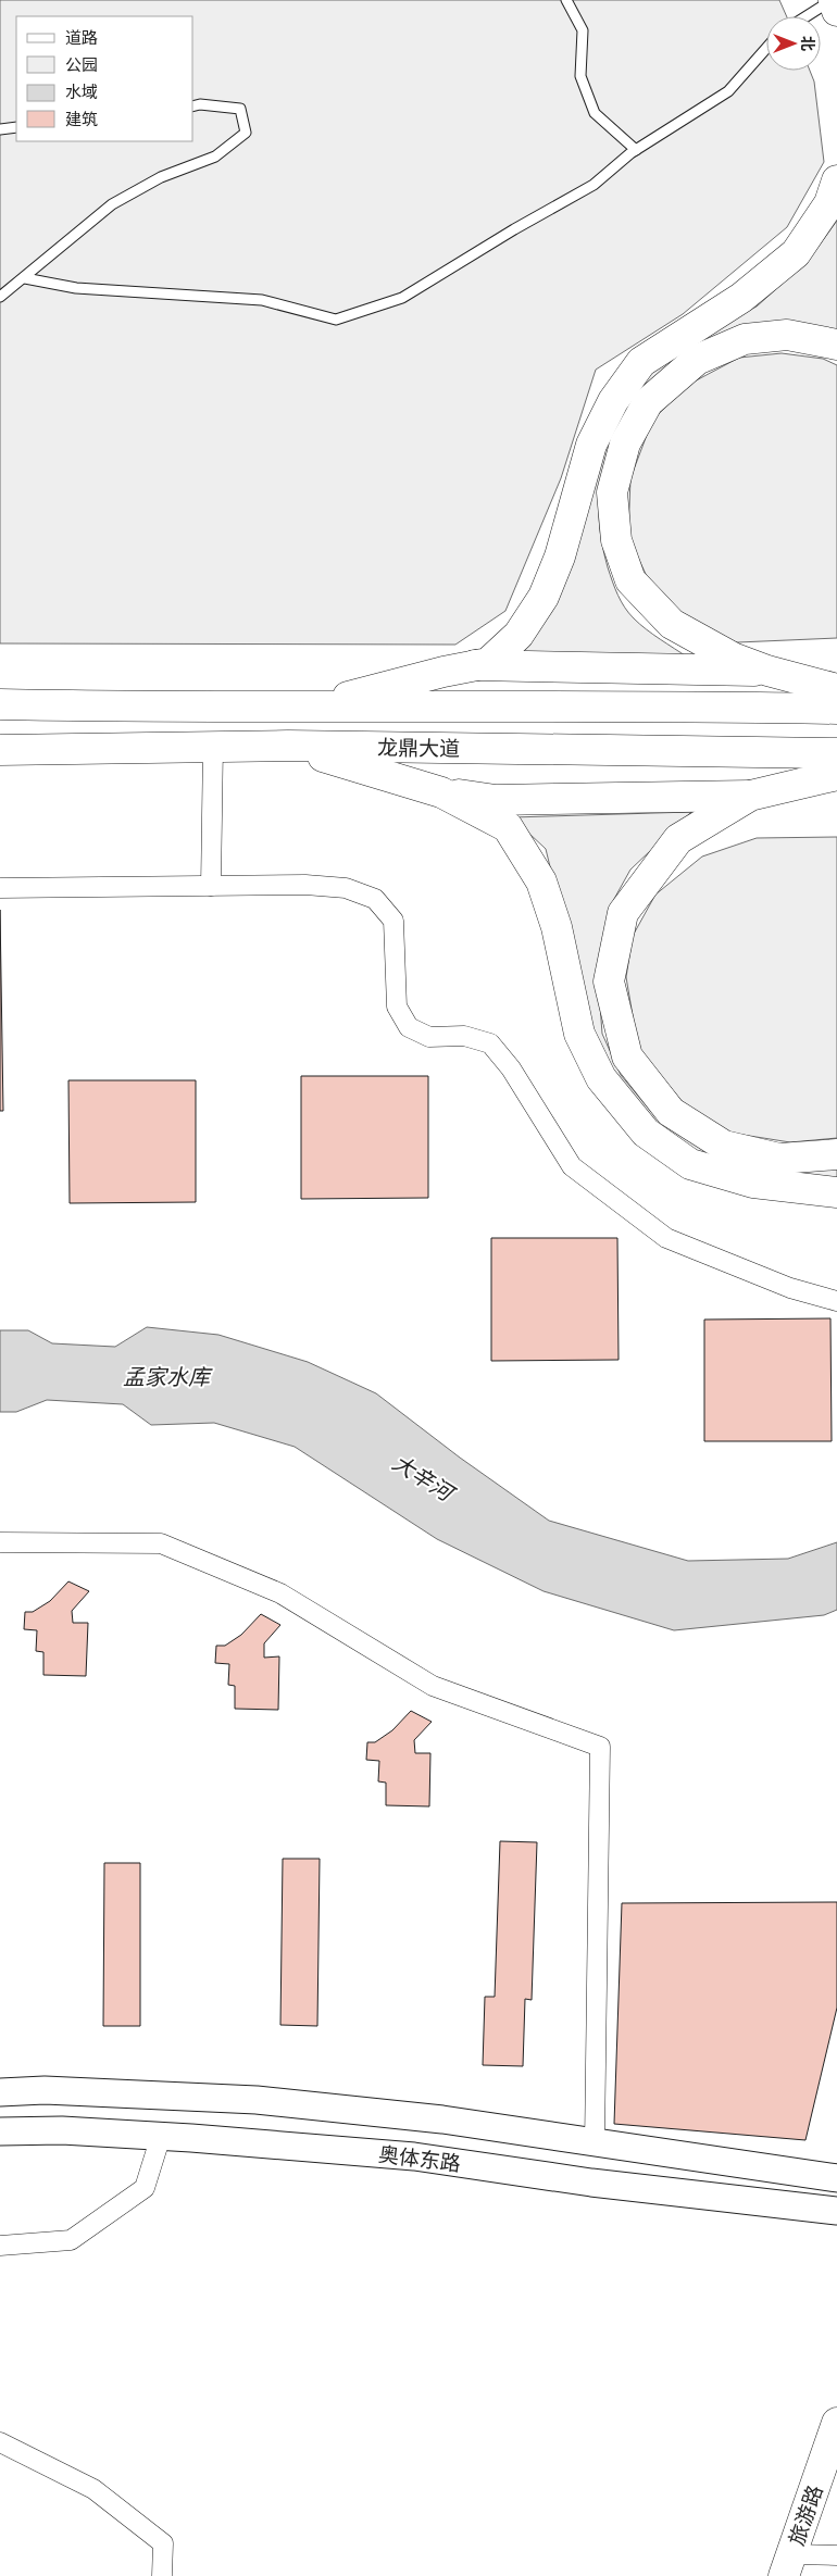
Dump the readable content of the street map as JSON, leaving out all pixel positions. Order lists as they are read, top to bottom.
{
  "streets": {
    "main road": ["龙鼎大道", "奥体东路", "旅游路"]
  },
  "water": ["孟家水库", "大辛河"],
  "legend": [
    "道路",
    "公园",
    "水域",
    "建筑"
  ],
  "north": "right"
}
